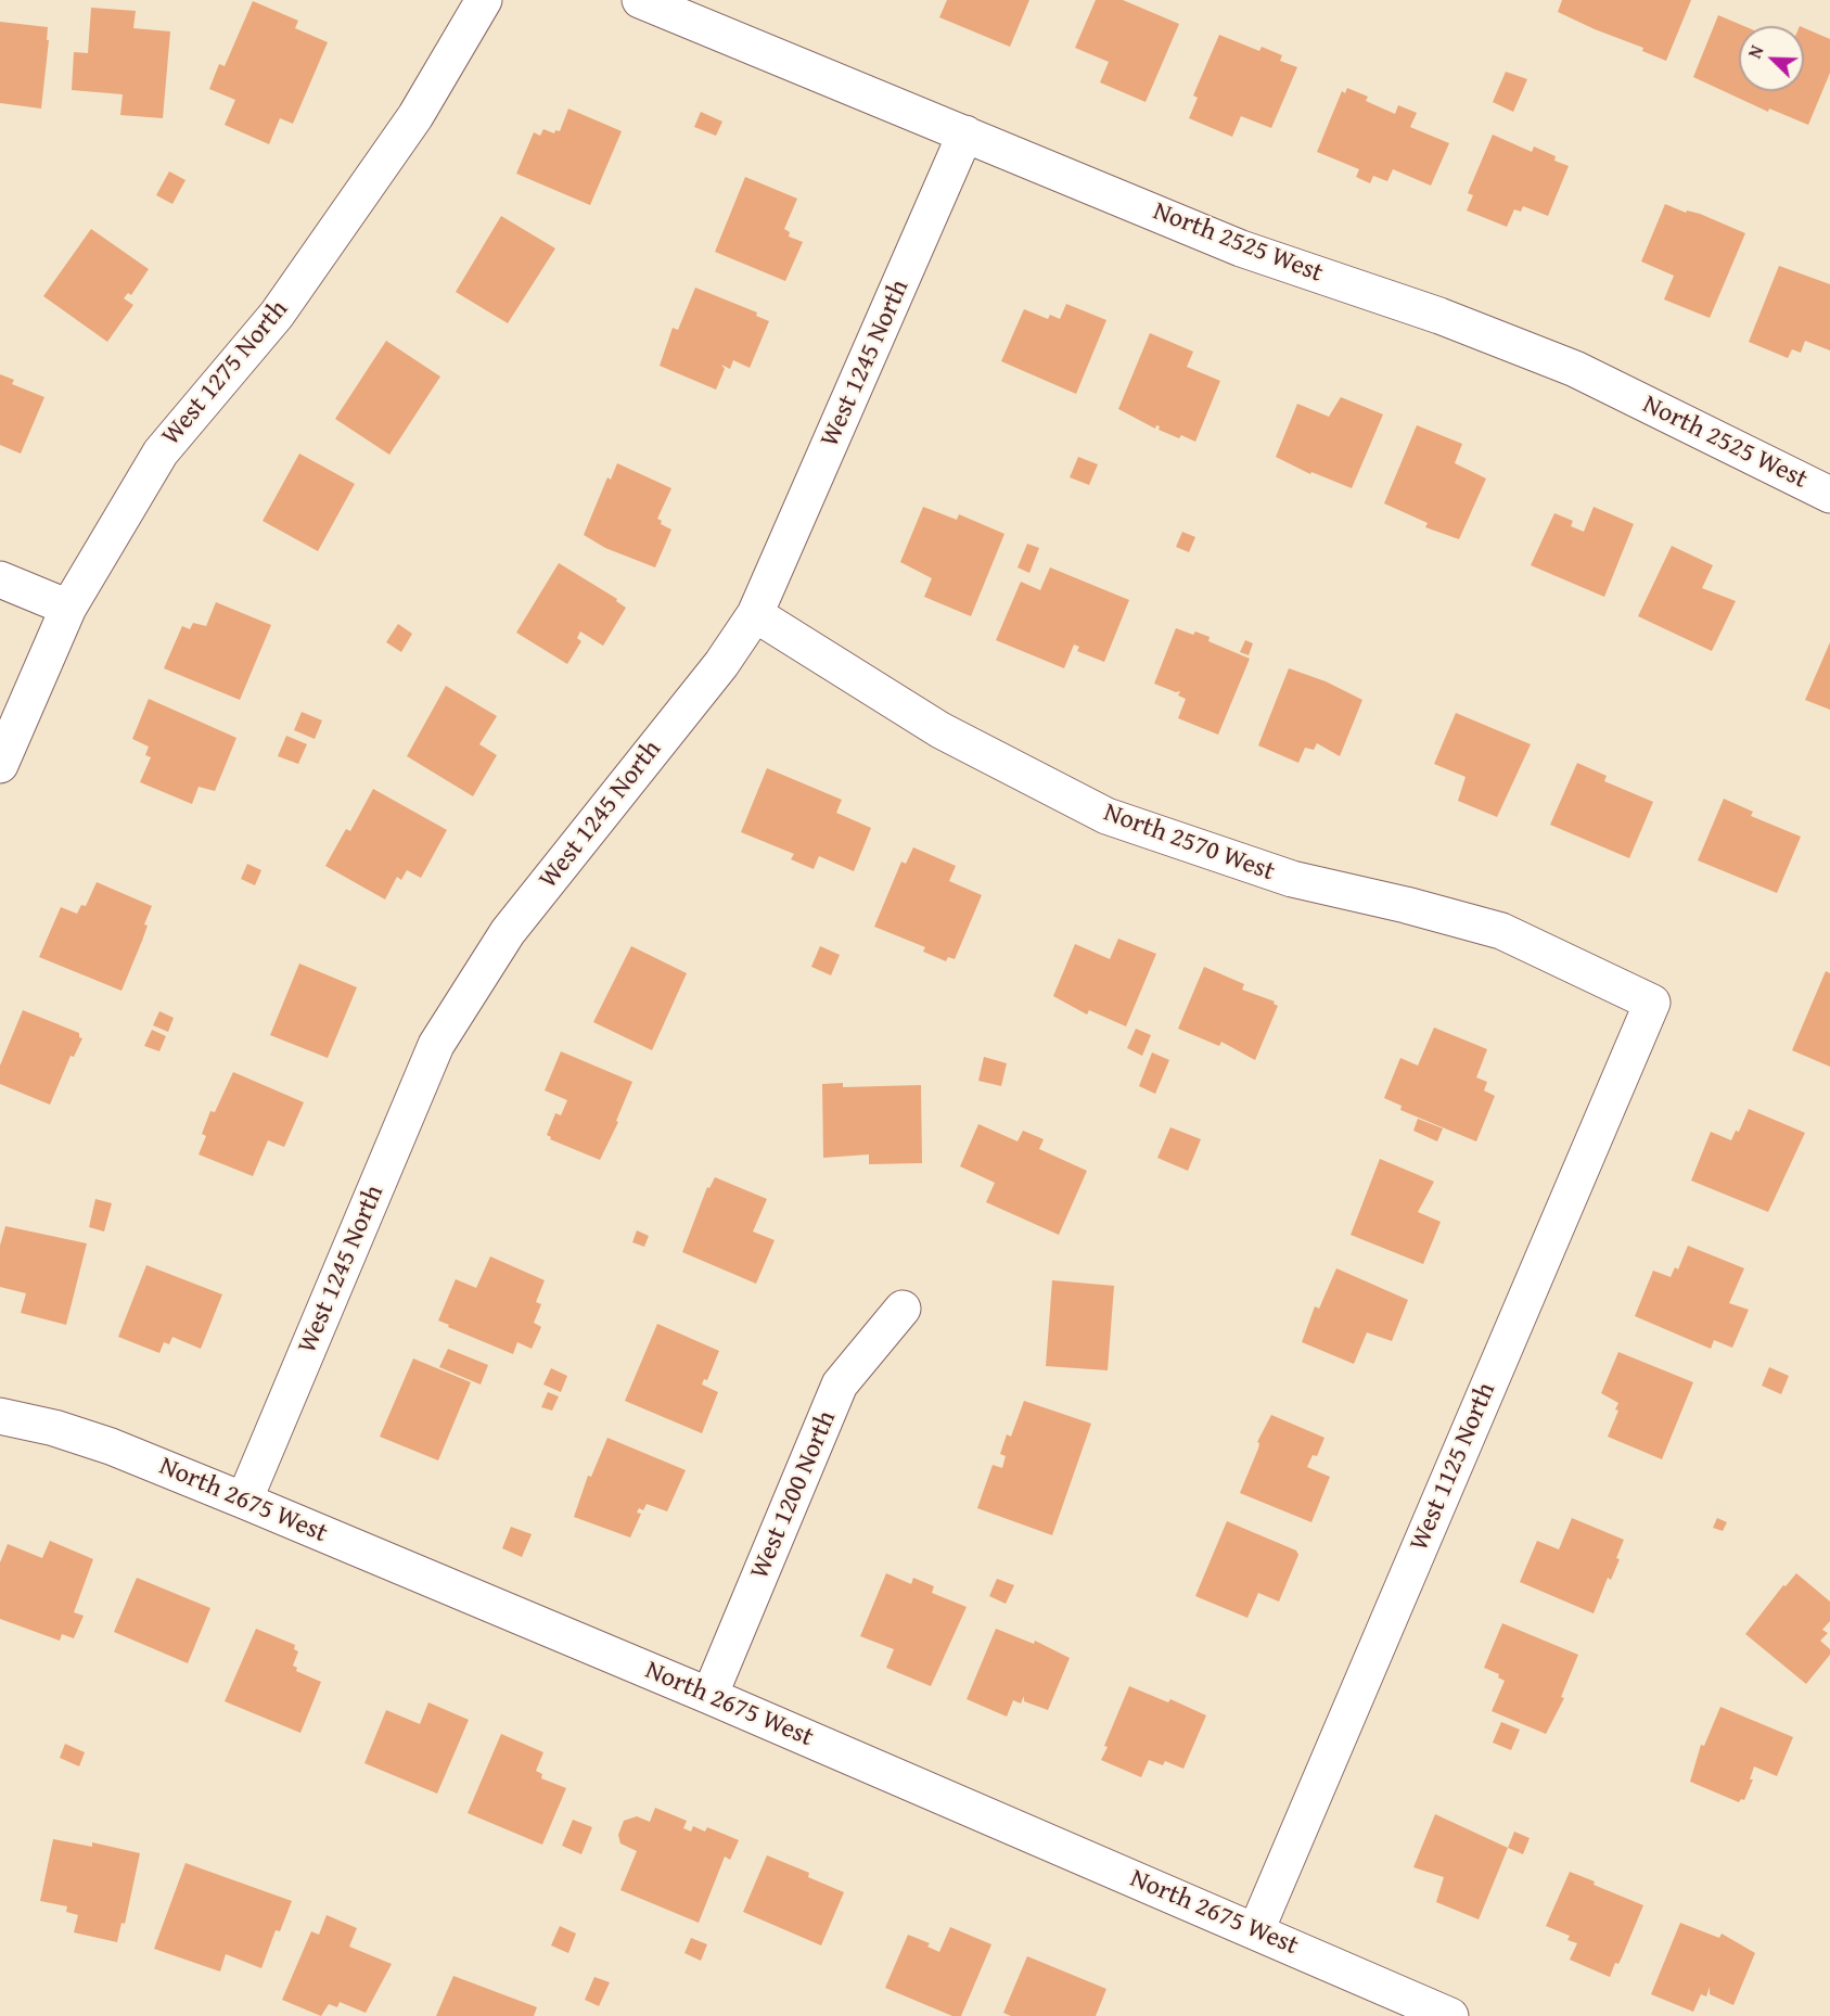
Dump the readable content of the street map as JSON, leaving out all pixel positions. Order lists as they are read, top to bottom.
{
  "streets": {
    "street": [
      "North 2525 West",
      "West 1245 North",
      "West 1275 North",
      "North 2570 West",
      "West 1125 North",
      "West 1200 North",
      "North 2675 West"
    ]
  },
  "crossings": [
    ["North 2525 West", "West 1245 North"],
    ["West 1245 North", "North 2570 West"],
    ["West 1245 North", "North 2675 West"],
    ["North 2570 West", "West 1125 North"],
    ["West 1125 North", "North 2675 West"],
    ["West 1200 North", "North 2675 West"]
  ],
  "north": "top left"
}
